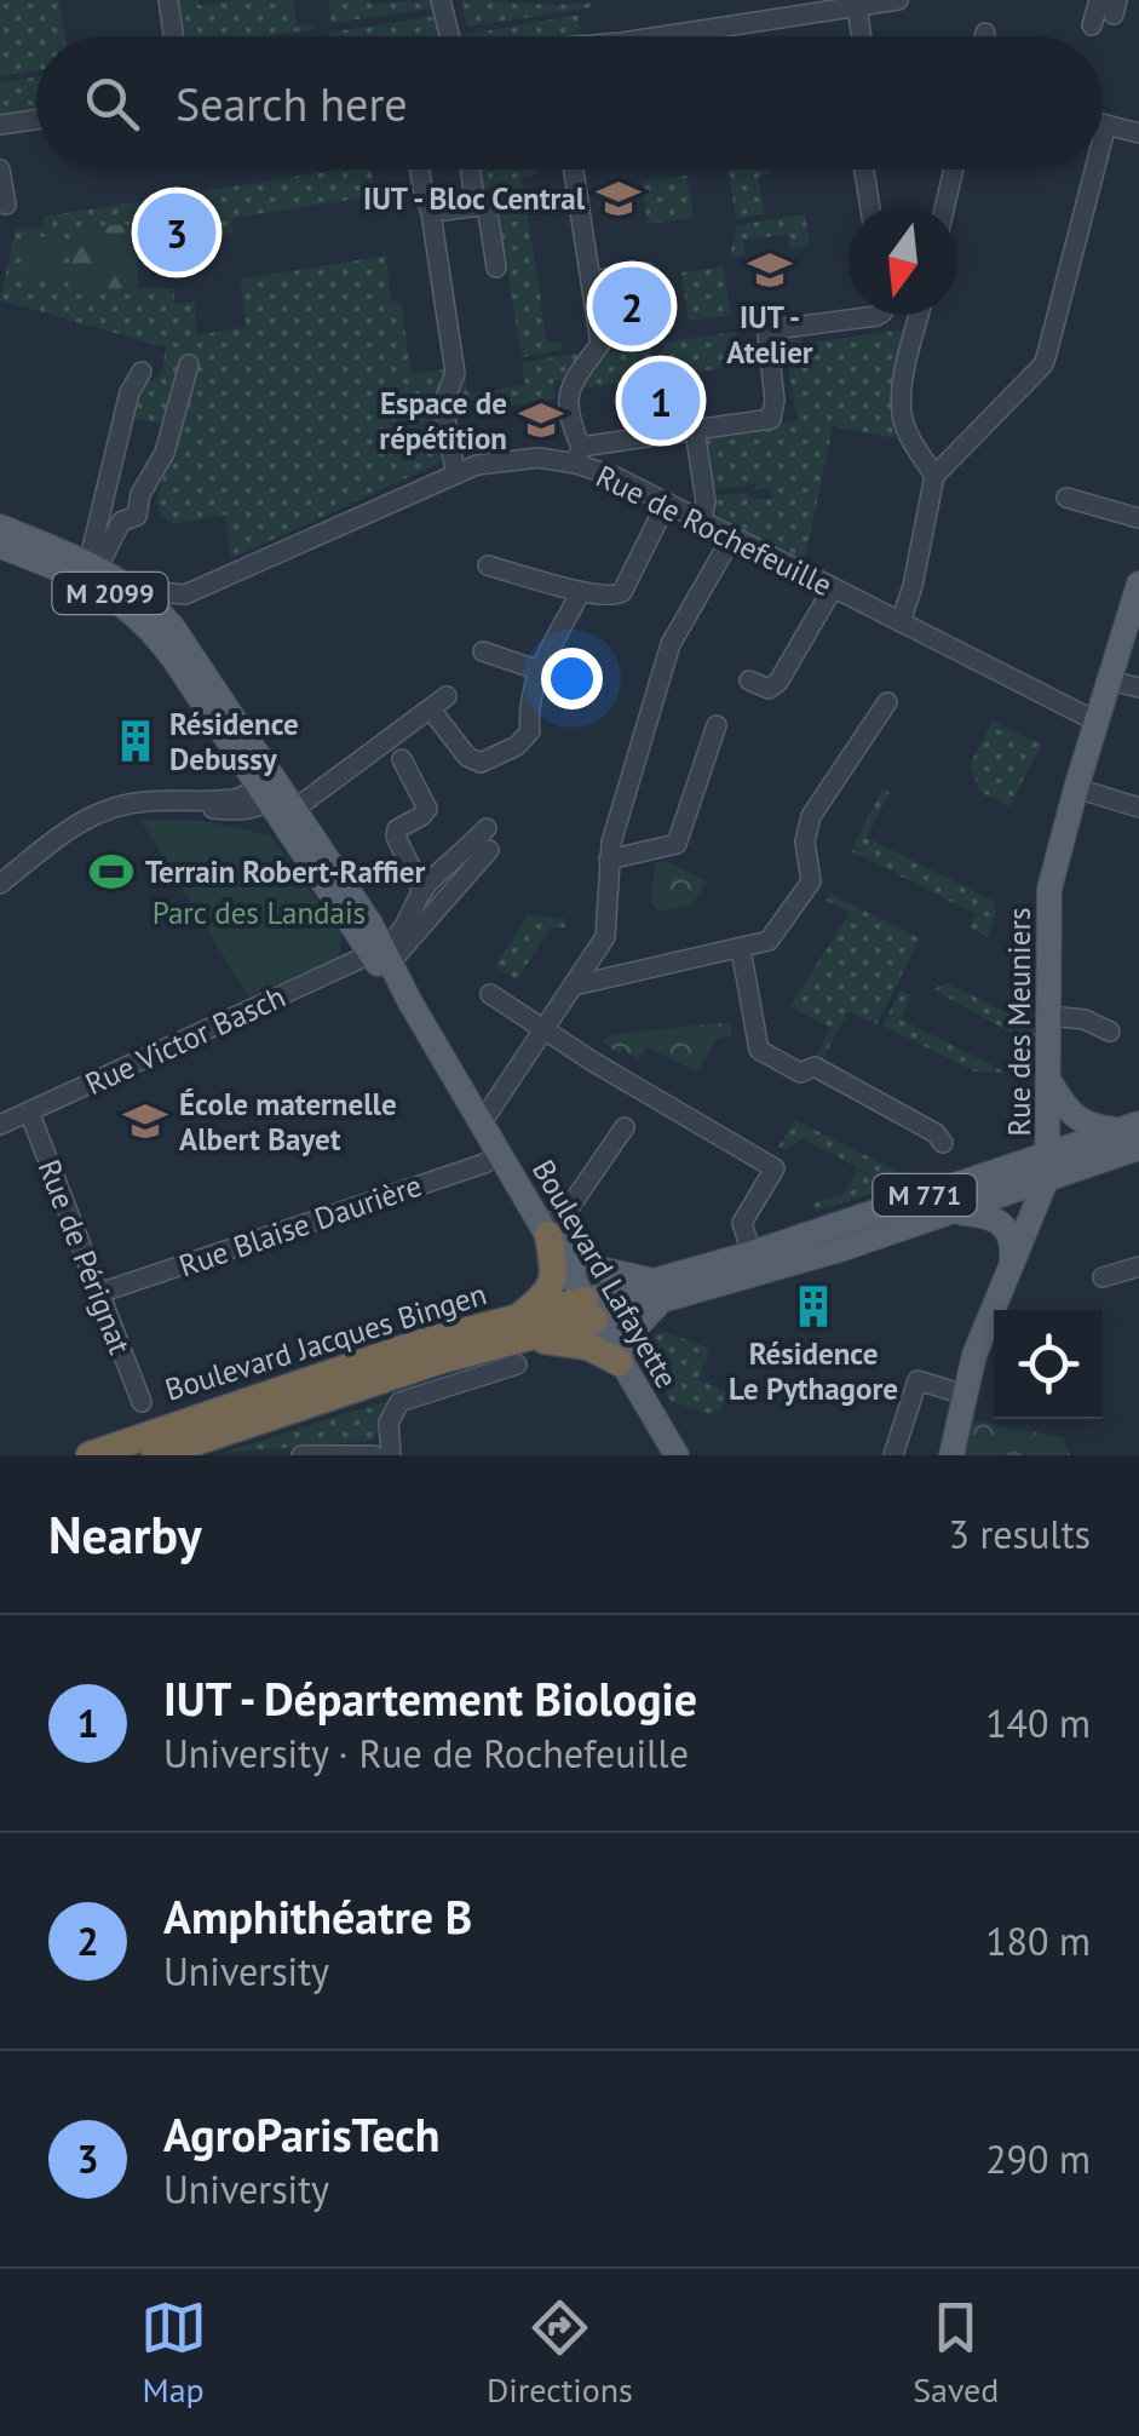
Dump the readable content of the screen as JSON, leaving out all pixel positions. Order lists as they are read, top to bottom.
{
  "streets": {
    "highway": ["M 771", "Boulevard Jacques Bingen"],
    "main road": ["M 2099", "Rue des Meuniers", "Boulevard Lafayette"],
    "street": [
      "Rue de Rochefeuille",
      "Rue Victor Basch",
      "Rue Blaise Daurière",
      "Rue de Pérignat"
    ]
  },
  "crossings": [
    ["Rue de Rochefeuille", "Rue des Meuniers"],
    ["M 2099", "Boulevard Lafayette"],
    ["Rue des Meuniers", "M 771"],
    ["Rue Victor Basch", "Rue de Pérignat"],
    ["Rue Victor Basch", "Boulevard Lafayette"],
    ["M 771", "Boulevard Lafayette"],
    ["M 771", "Boulevard Jacques Bingen"],
    ["Rue Blaise Daurière", "Rue de Pérignat"],
    ["Rue Blaise Daurière", "Boulevard Lafayette"],
    ["Boulevard Lafayette", "Boulevard Jacques Bingen"]
  ],
  "parks": ["Parc des Landais"],
  "places": {
    "school or university": [
      "IUT - Bloc Central",
      "IUT - Atelier",
      "Espace de répétition",
      "École maternelle Albert Bayet"
    ],
    "building": ["Résidence Debussy", "Résidence Le Pythagore"],
    "sports": ["Terrain Robert-Raffier"]
  },
  "north": "bottom",
  "page": {
    "search": "Search here",
    "pins": ["3", "2", "1"],
    "heading": ["Nearby", "3 results"],
    "list": [
      {
        "mark": "1",
        "name": "IUT - Département Biologie",
        "note": "University · Rue de Rochefeuille",
        "value": "140 m"
      },
      {
        "mark": "2",
        "name": "Amphithéatre B",
        "note": "University",
        "value": "180 m"
      },
      {
        "mark": "3",
        "name": "AgroParisTech",
        "note": "University",
        "value": "290 m"
      }
    ],
    "nav": ["Map", "Directions", "Saved"]
  }
}
